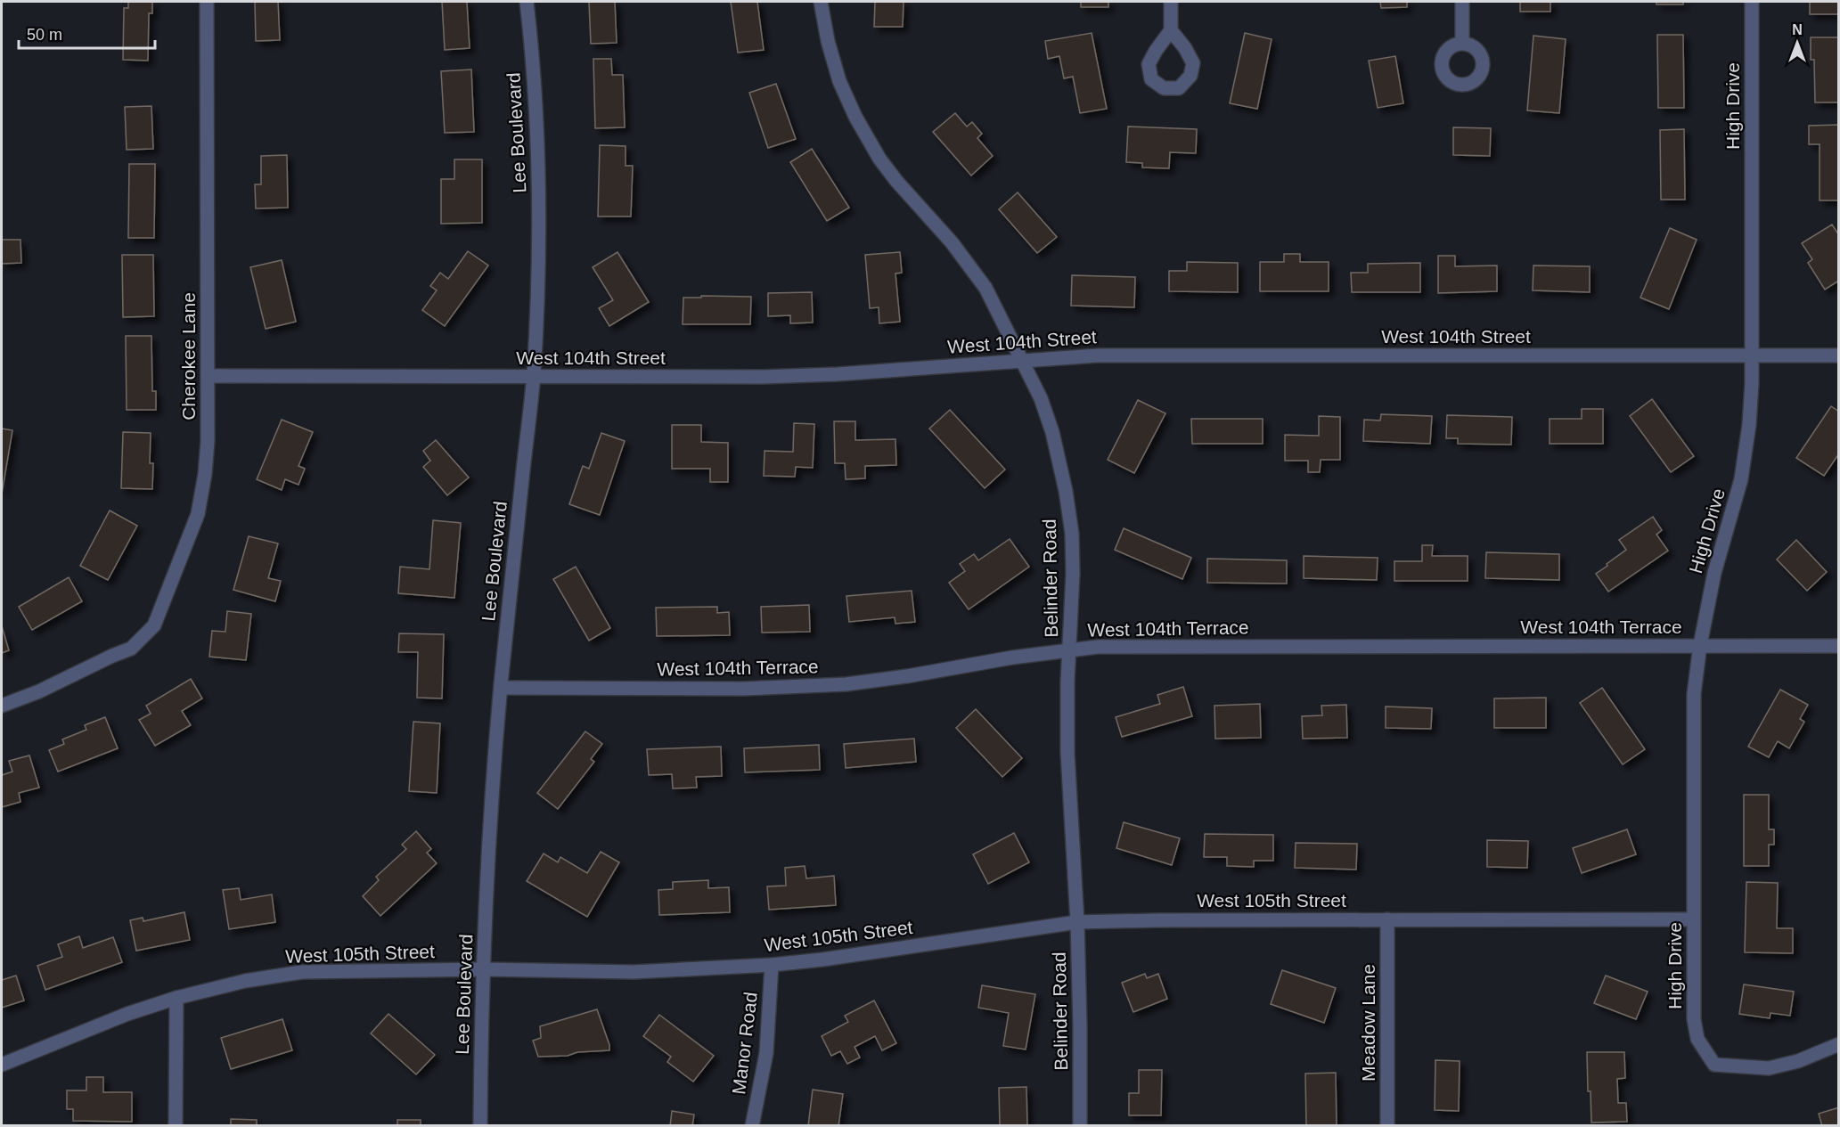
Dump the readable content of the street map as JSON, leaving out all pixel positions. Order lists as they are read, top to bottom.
{
  "streets": {
    "street": [
      "High Drive",
      "Lee Boulevard",
      "West 104th Street",
      "Cherokee Lane",
      "Belinder Road",
      "West 104th Terrace",
      "West 105th Street",
      "Meadow Lane",
      "Manor Road"
    ]
  },
  "crossings": [
    ["High Drive", "West 104th Street"],
    ["High Drive", "West 104th Terrace"],
    ["High Drive", "West 105th Street"],
    ["Lee Boulevard", "West 104th Street"],
    ["Lee Boulevard", "West 104th Terrace"],
    ["Lee Boulevard", "West 105th Street"],
    ["West 104th Street", "Cherokee Lane"],
    ["West 104th Street", "Belinder Road"],
    ["Belinder Road", "West 104th Terrace"],
    ["Belinder Road", "West 105th Street"],
    ["West 105th Street", "Meadow Lane"],
    ["West 105th Street", "Manor Road"]
  ],
  "scale_bar": "50 m",
  "north": "top"
}
